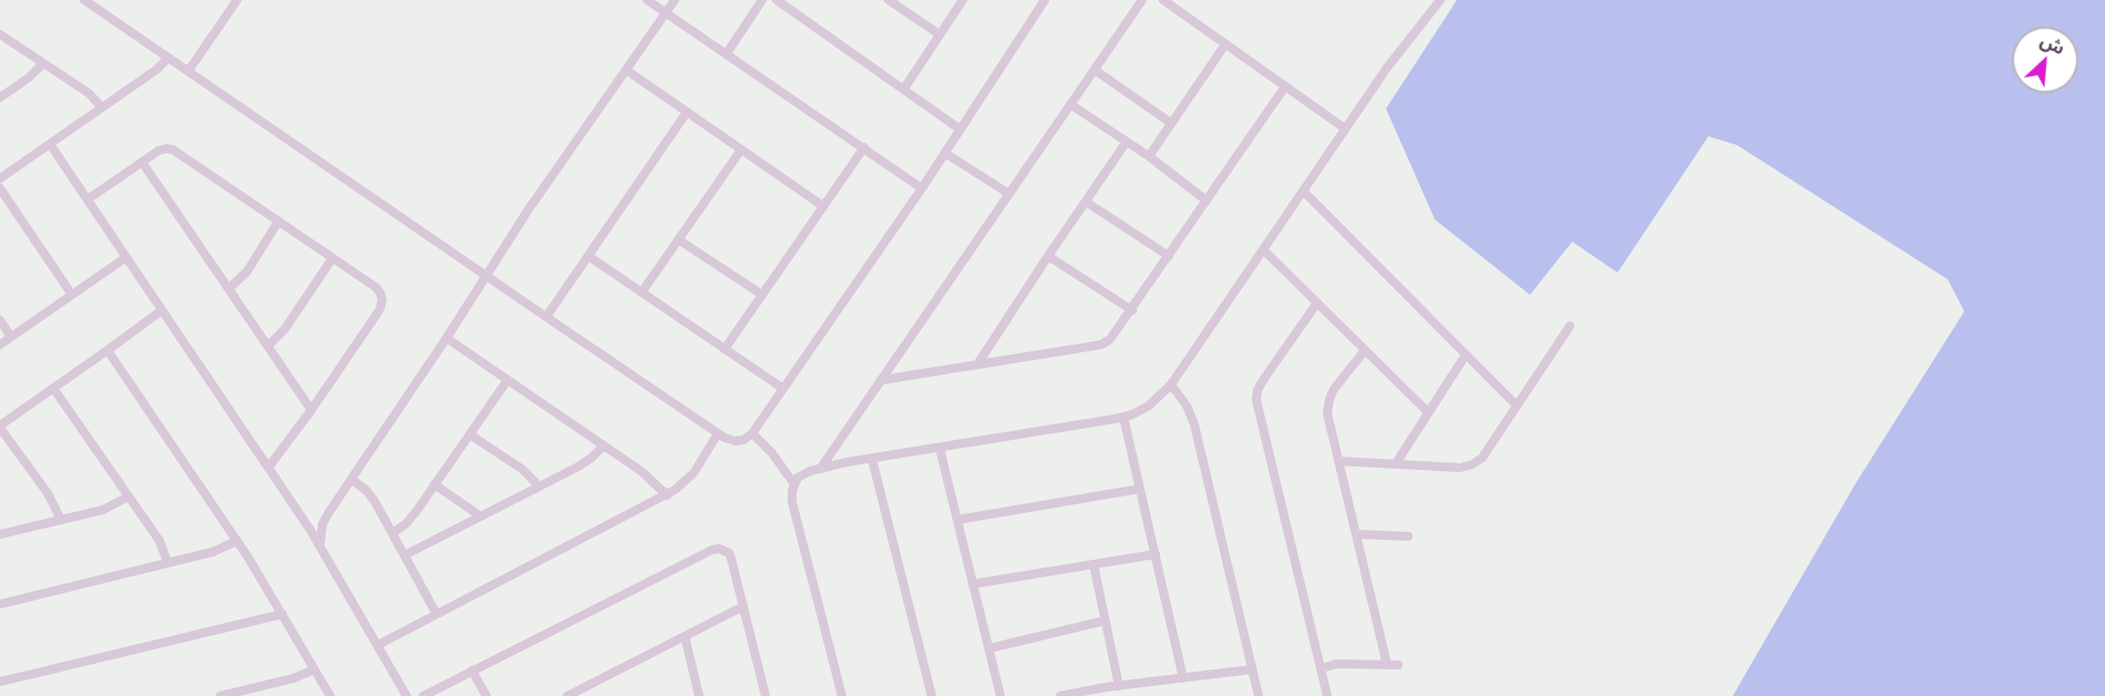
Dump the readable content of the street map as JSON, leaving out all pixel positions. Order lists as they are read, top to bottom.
{
  "north": "top right"
}
